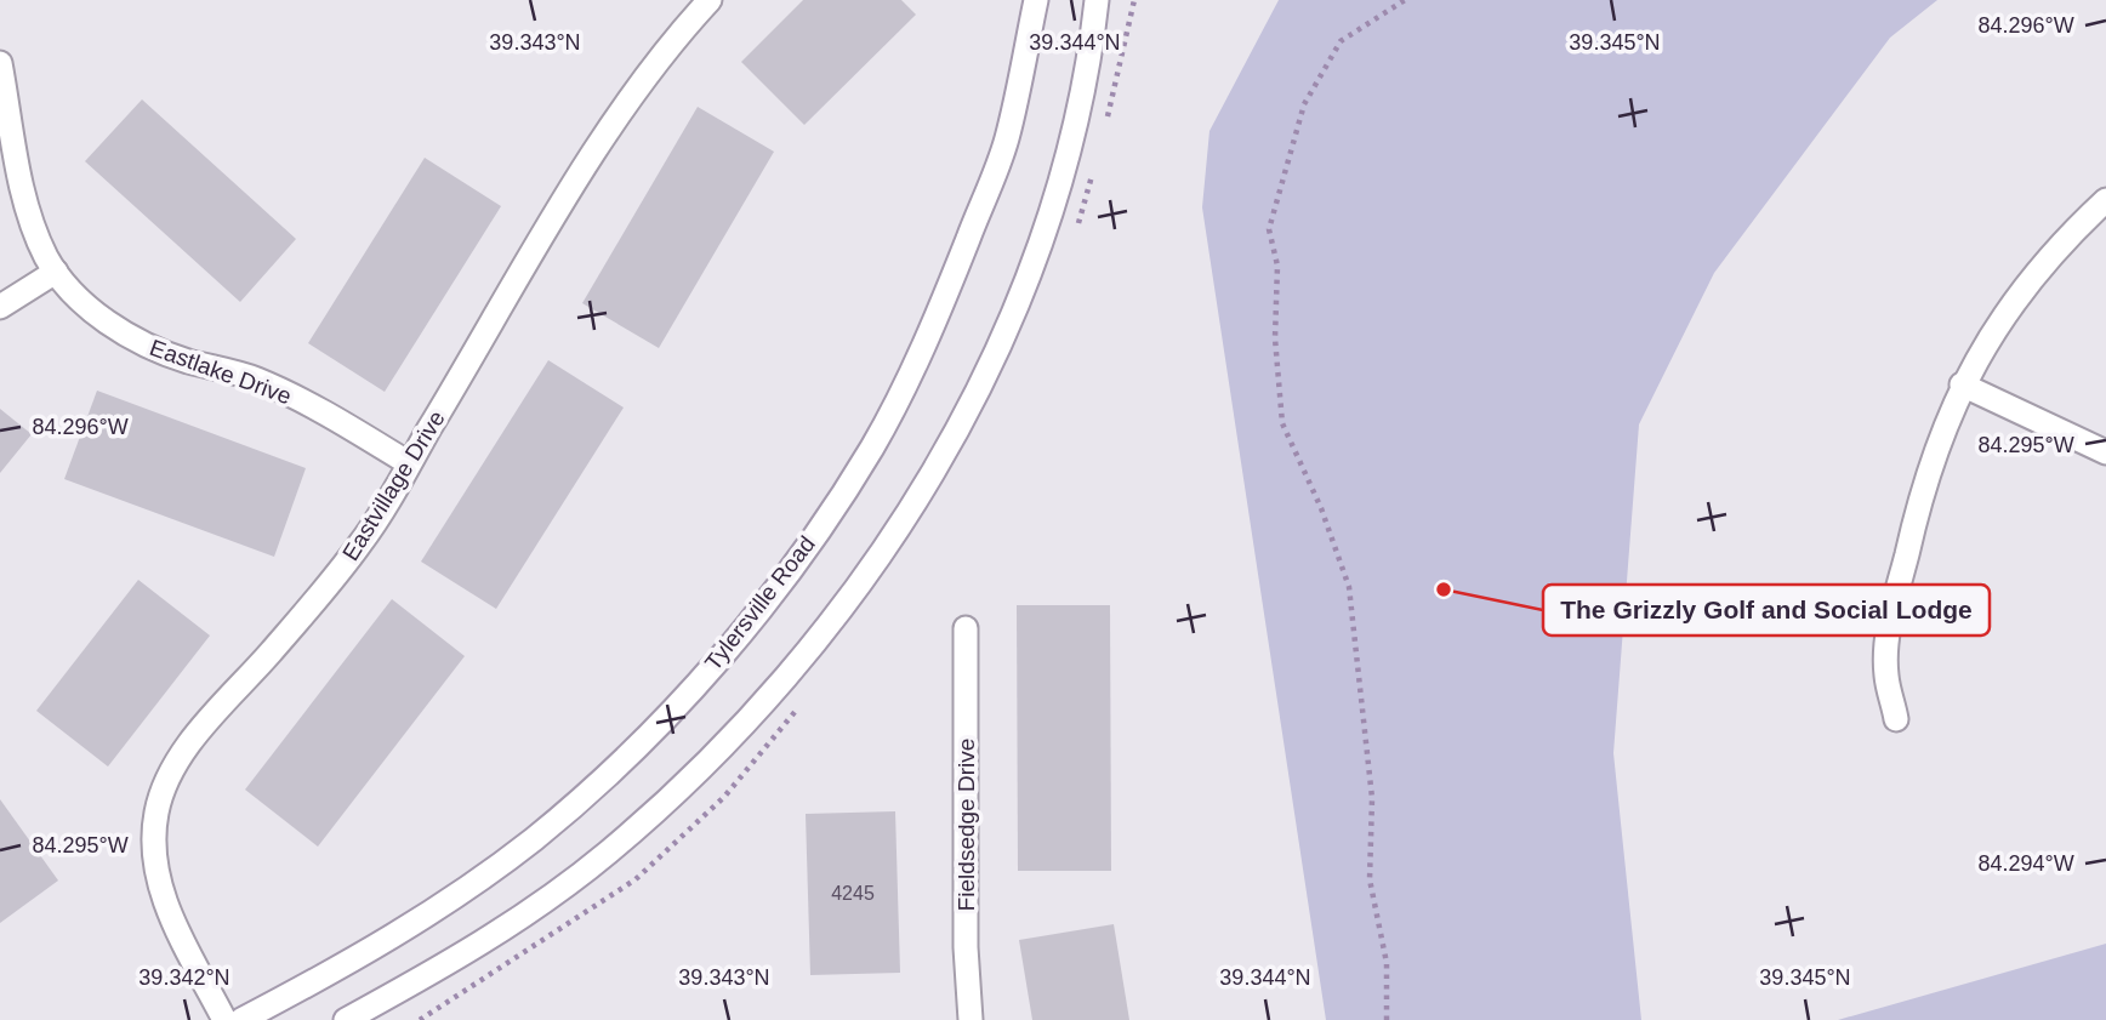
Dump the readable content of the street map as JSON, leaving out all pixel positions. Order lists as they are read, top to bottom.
{
  "streets": {
    "street": [
      "Eastlake Drive",
      "Eastvillage Drive",
      "Tylersville Road",
      "Fieldsedge Drive"
    ]
  },
  "crossings": [
    ["Eastlake Drive", "Eastvillage Drive"]
  ],
  "places": ["The Grizzly Golf and Social Lodge"],
  "house_numbers": ["4245"],
  "coordinates": [
    "84.296°W",
    "39.343°N",
    "39.344°N",
    "39.345°N",
    "84.295°W",
    "84.294°W",
    "39.342°N"
  ]
}
